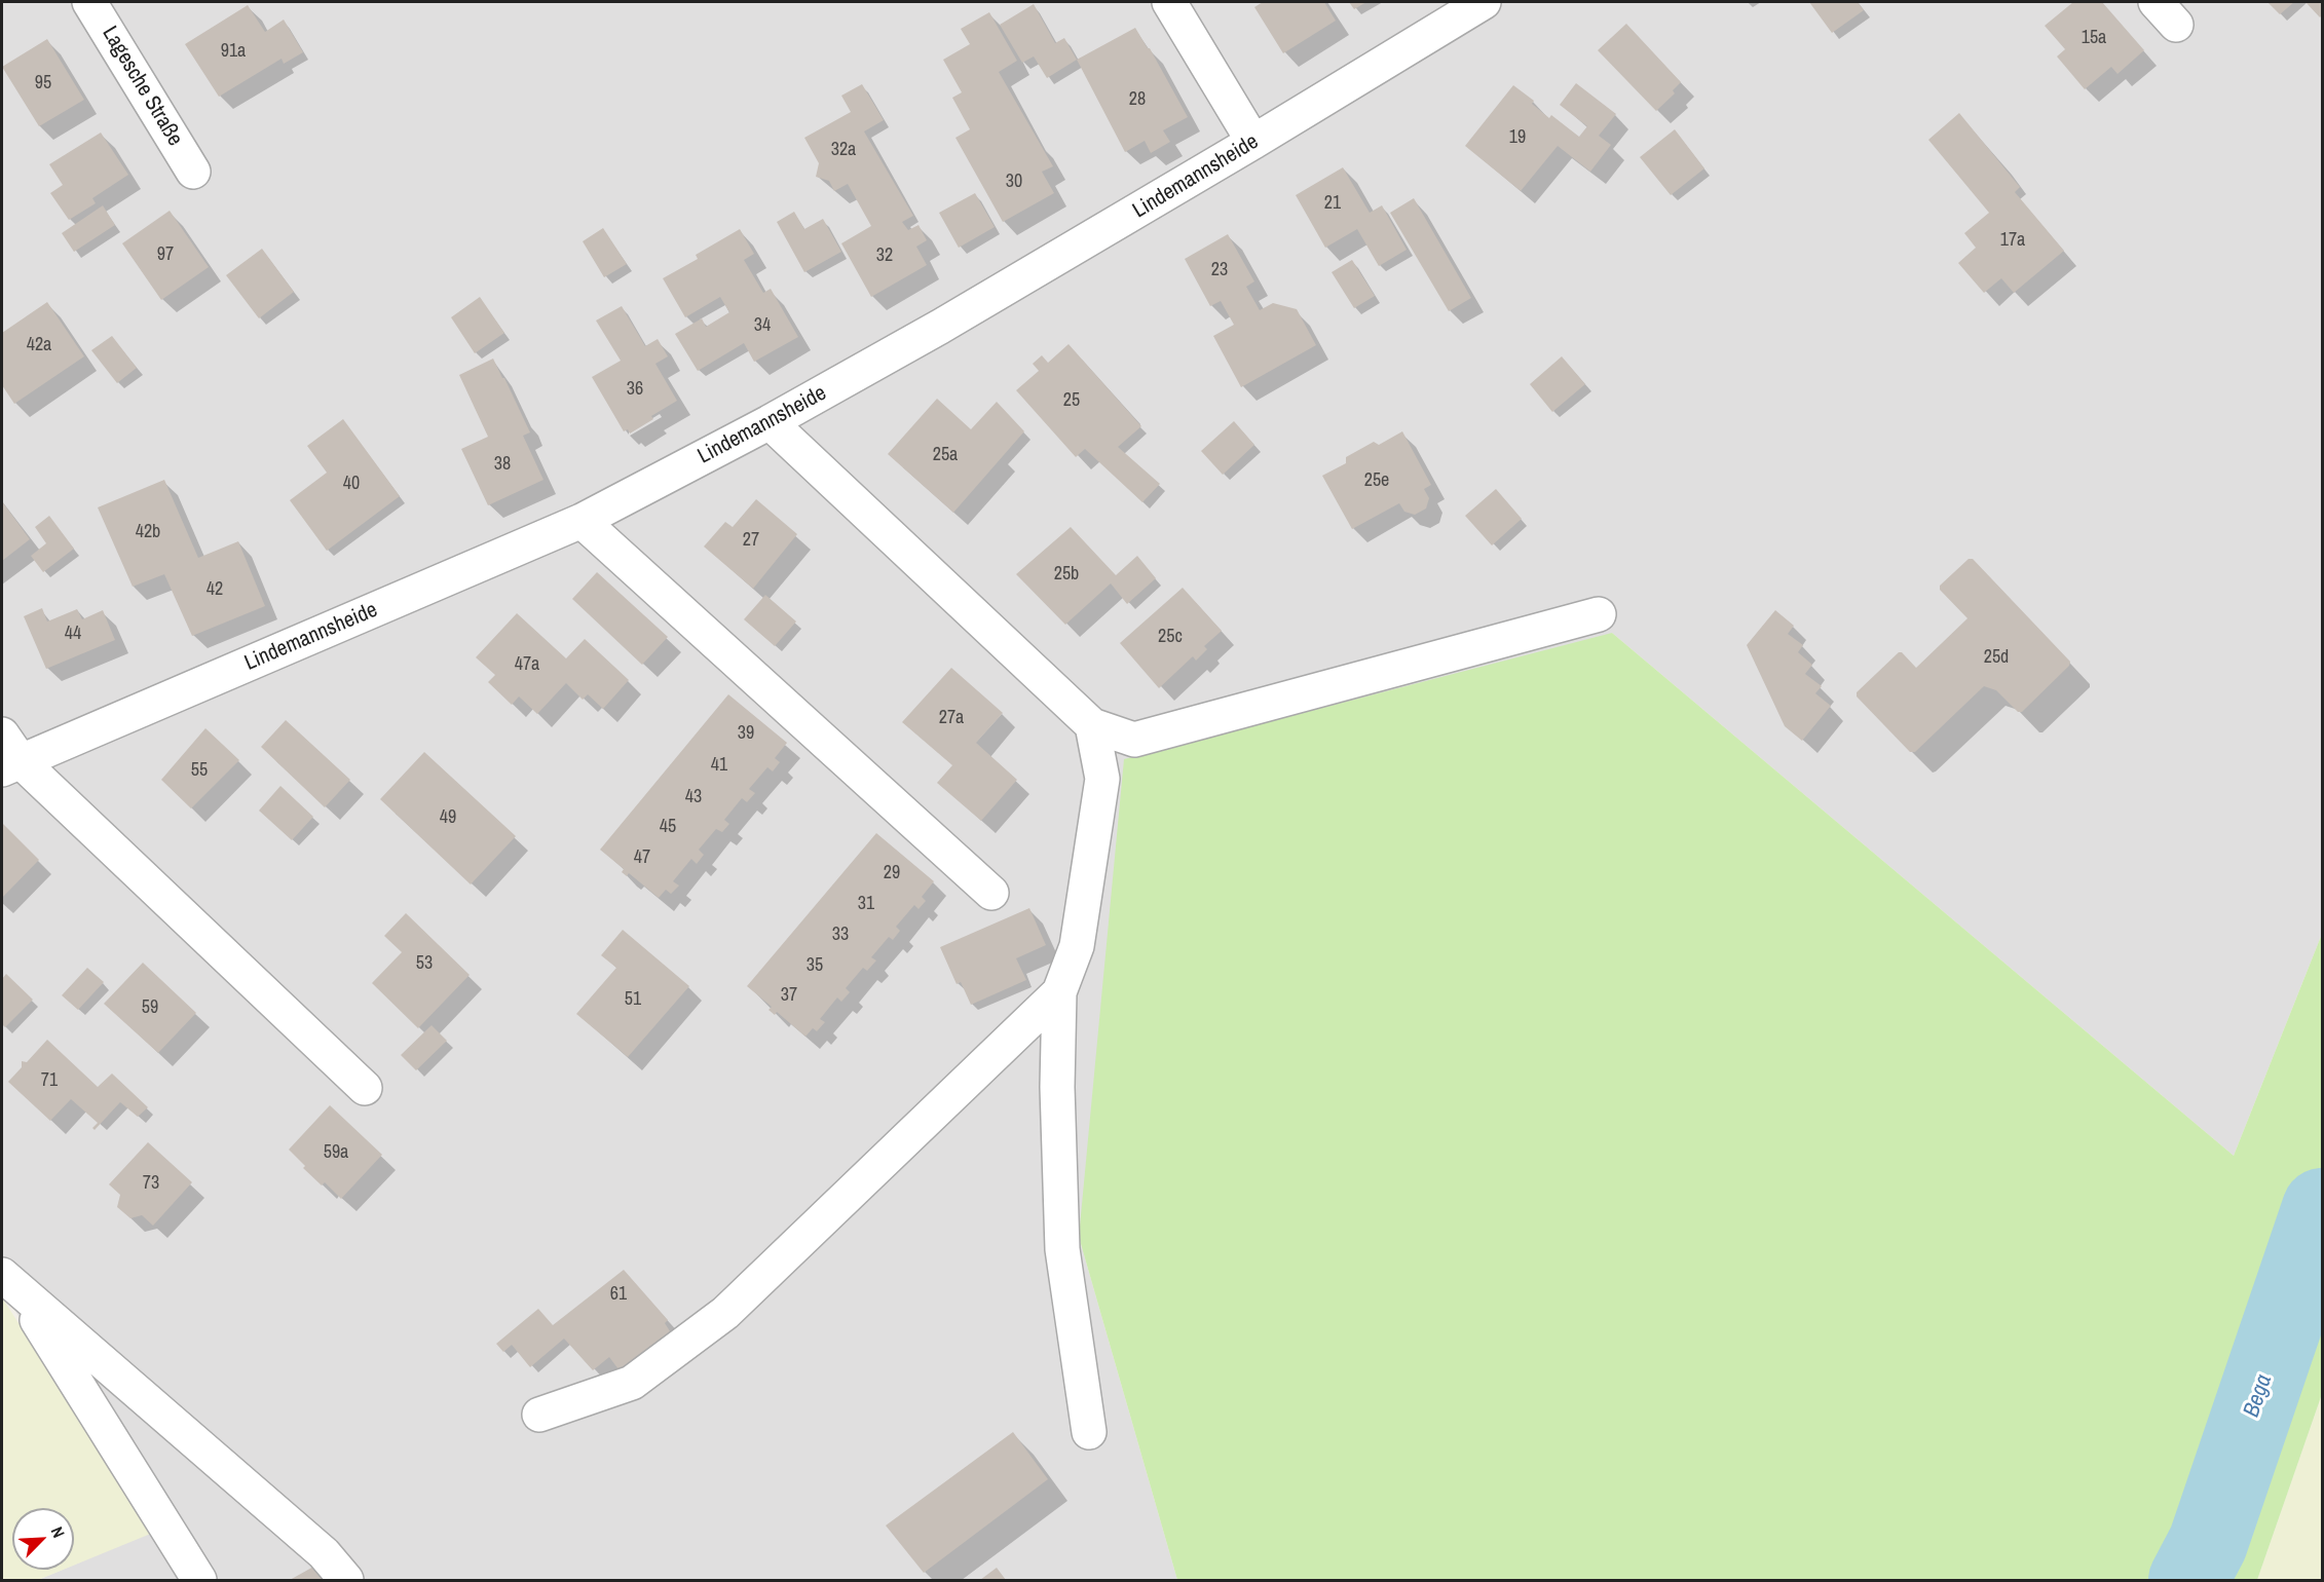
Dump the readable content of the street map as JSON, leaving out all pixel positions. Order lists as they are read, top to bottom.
{
  "streets": {
    "street": ["Lagesche Straße", "Lindemannsheide"]
  },
  "water": ["Bega"],
  "house_numbers": [
    "15a",
    "91a",
    "95",
    "28",
    "19",
    "32a",
    "30",
    "21",
    "17a",
    "97",
    "32",
    "23",
    "34",
    "42a",
    "36",
    "25",
    "25a",
    "38",
    "25e",
    "40",
    "42b",
    "27",
    "25b",
    "42",
    "44",
    "25c",
    "25d",
    "47a",
    "27a",
    "39",
    "41",
    "55",
    "43",
    "49",
    "45",
    "47",
    "29",
    "31",
    "33",
    "53",
    "35",
    "37",
    "51",
    "59",
    "71",
    "59a",
    "73",
    "61"
  ],
  "north": "top right"
}
